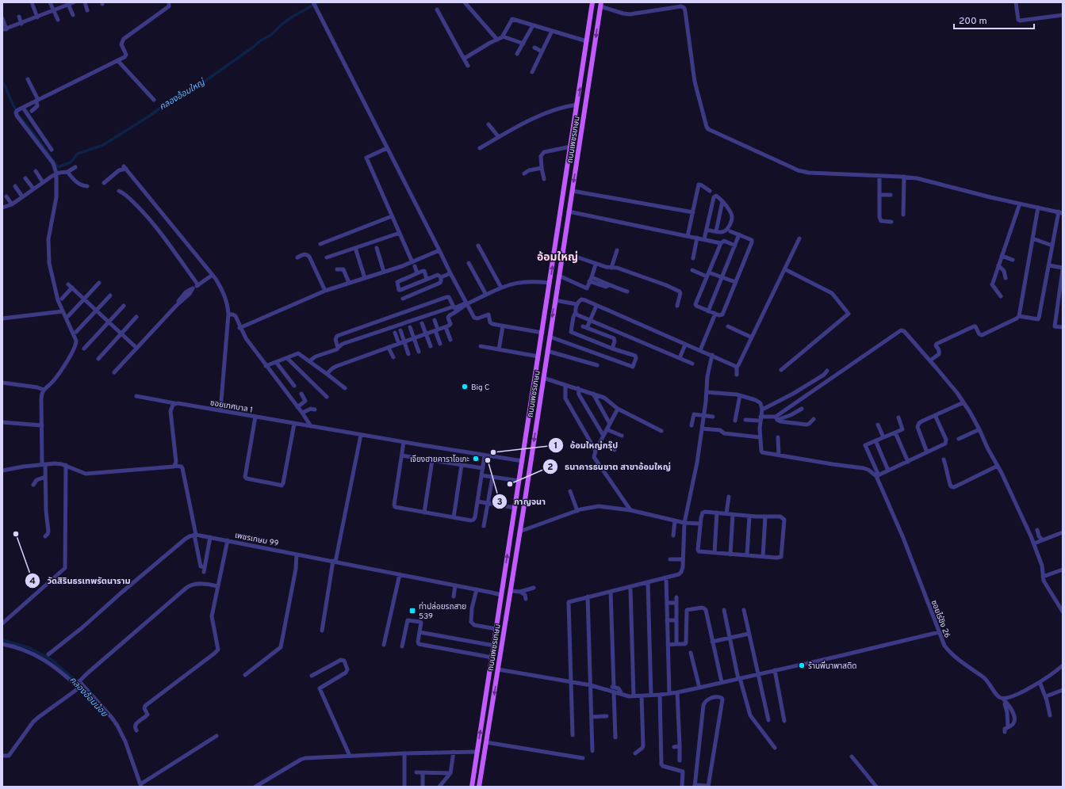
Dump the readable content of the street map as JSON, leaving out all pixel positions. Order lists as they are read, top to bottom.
{
  "streets": {
    "main road": ["ถนนเพชรเกษม"],
    "street": ["ซอยเทศบาล 1", "เพชรเกษม 99", "ซอยไร่ขิง 26"]
  },
  "crossings": [
    ["ถนนเพชรเกษม", "ซอยเทศบาล 1"],
    ["ถนนเพชรเกษม", "เพชรเกษม 99"]
  ],
  "districts": ["อ้อมใหญ่"],
  "water": ["คลองอ้อมใหญ่", "คลองอ้อมน้อย"],
  "places": {
    "other": [
      "Big C",
      "อ้อมใหญ่กรุ๊ป",
      "เจียงฮายคาราโอเกะ",
      "กาญจนา",
      "ธนาคารธนชาต สาขาอ้อมใหญ่",
      "วัดสิรินธรเทพรัตนาราม",
      "ร้านพี่นาพาสติด"
    ],
    "transit": ["ท่าปล่อยรถสาย 539"]
  },
  "scale_bar": "200 m"
}
